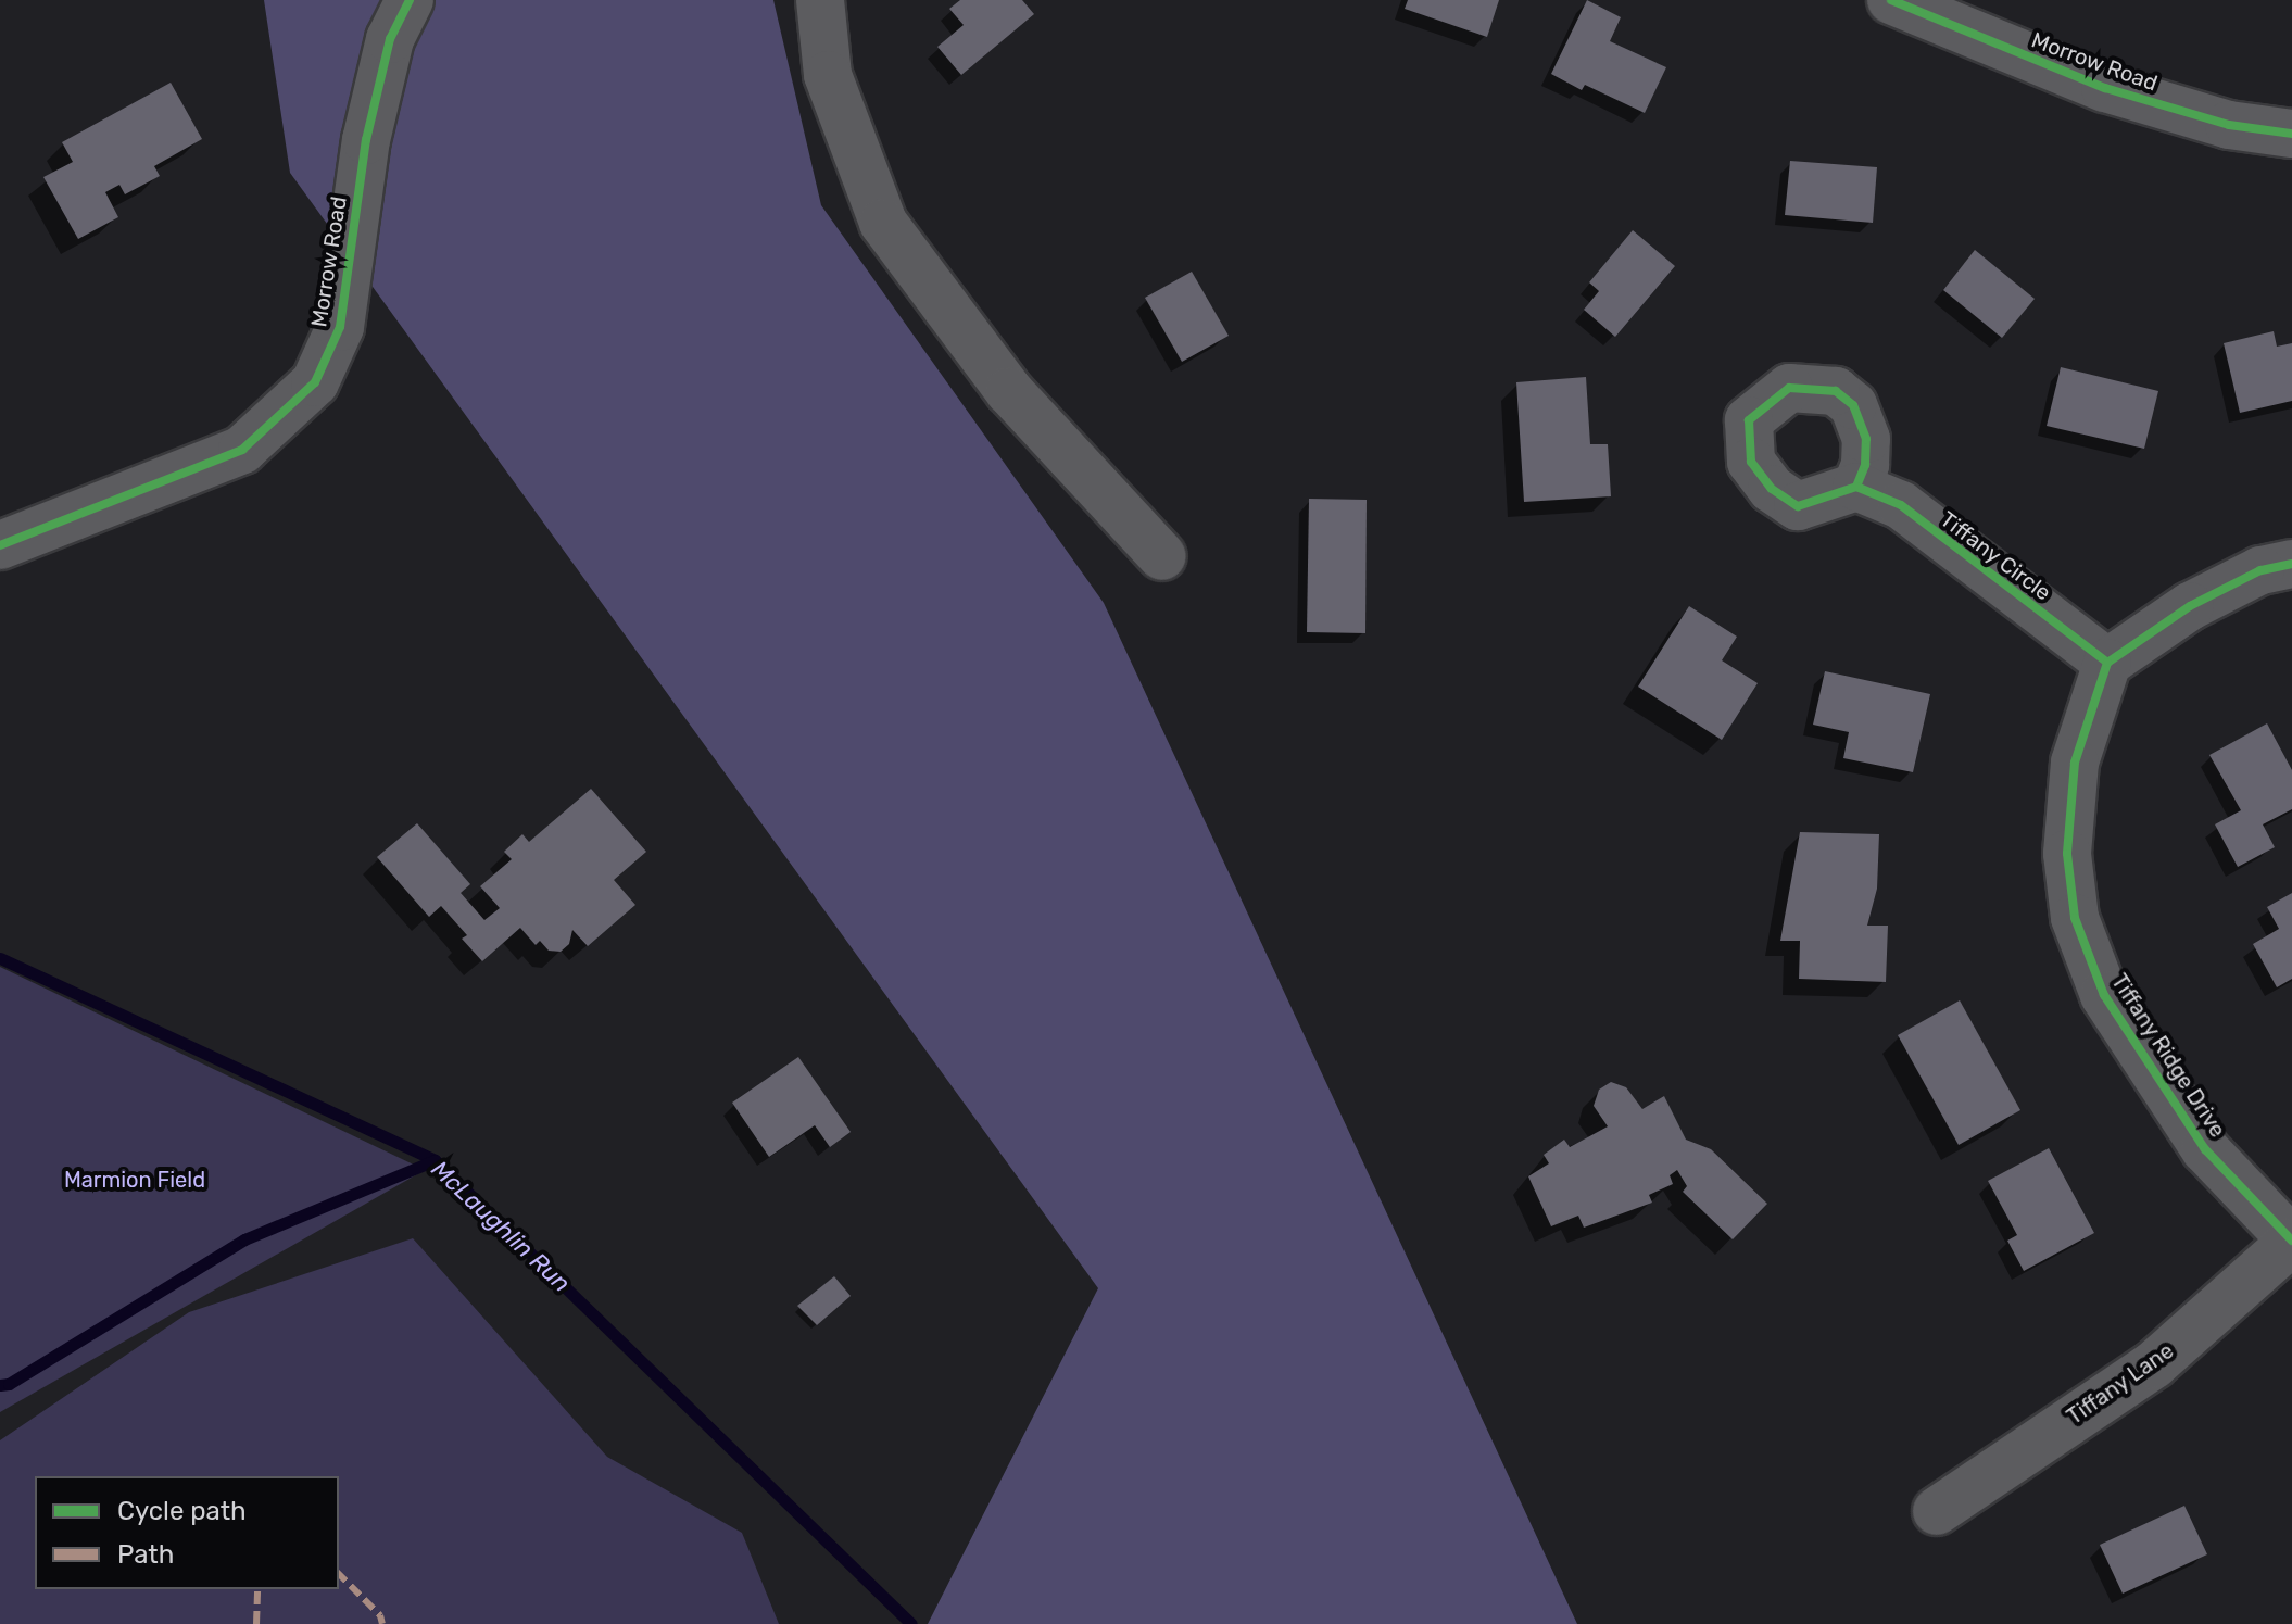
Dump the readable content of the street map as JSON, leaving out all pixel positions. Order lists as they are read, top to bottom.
{
  "streets": {
    "street": [
      "Morrow Road",
      "Tiffany Circle",
      "Tiffany Ridge Drive",
      "Tiffany Lane"
    ]
  },
  "crossings": [
    ["Tiffany Circle", "Tiffany Ridge Drive"],
    ["Tiffany Ridge Drive", "Tiffany Lane"]
  ],
  "water": ["McLaughlin Run"],
  "parks": ["Marmion Field"],
  "legend": ["Cycle path", "Path"]
}
